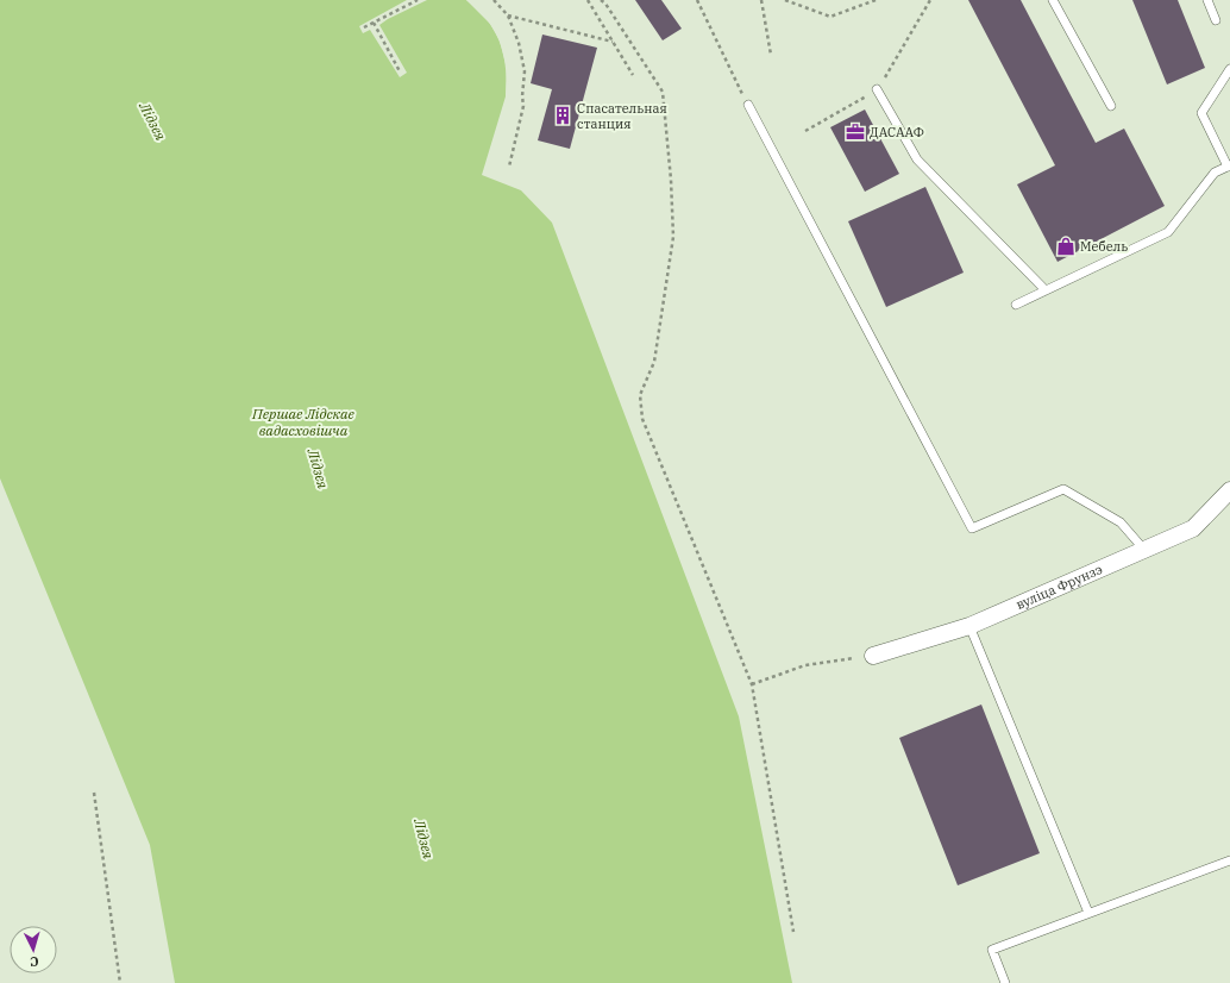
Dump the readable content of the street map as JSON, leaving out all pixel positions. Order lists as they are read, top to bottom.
{
  "streets": {
    "street": ["вуліца Фрунзэ"]
  },
  "water": ["Лідзея", "Першае Лідскае вадасховішча"],
  "places": {
    "building": ["Спасательная станция"],
    "office": ["ДАСААФ"],
    "shop": ["Мебель"]
  },
  "north": "bottom"
}
